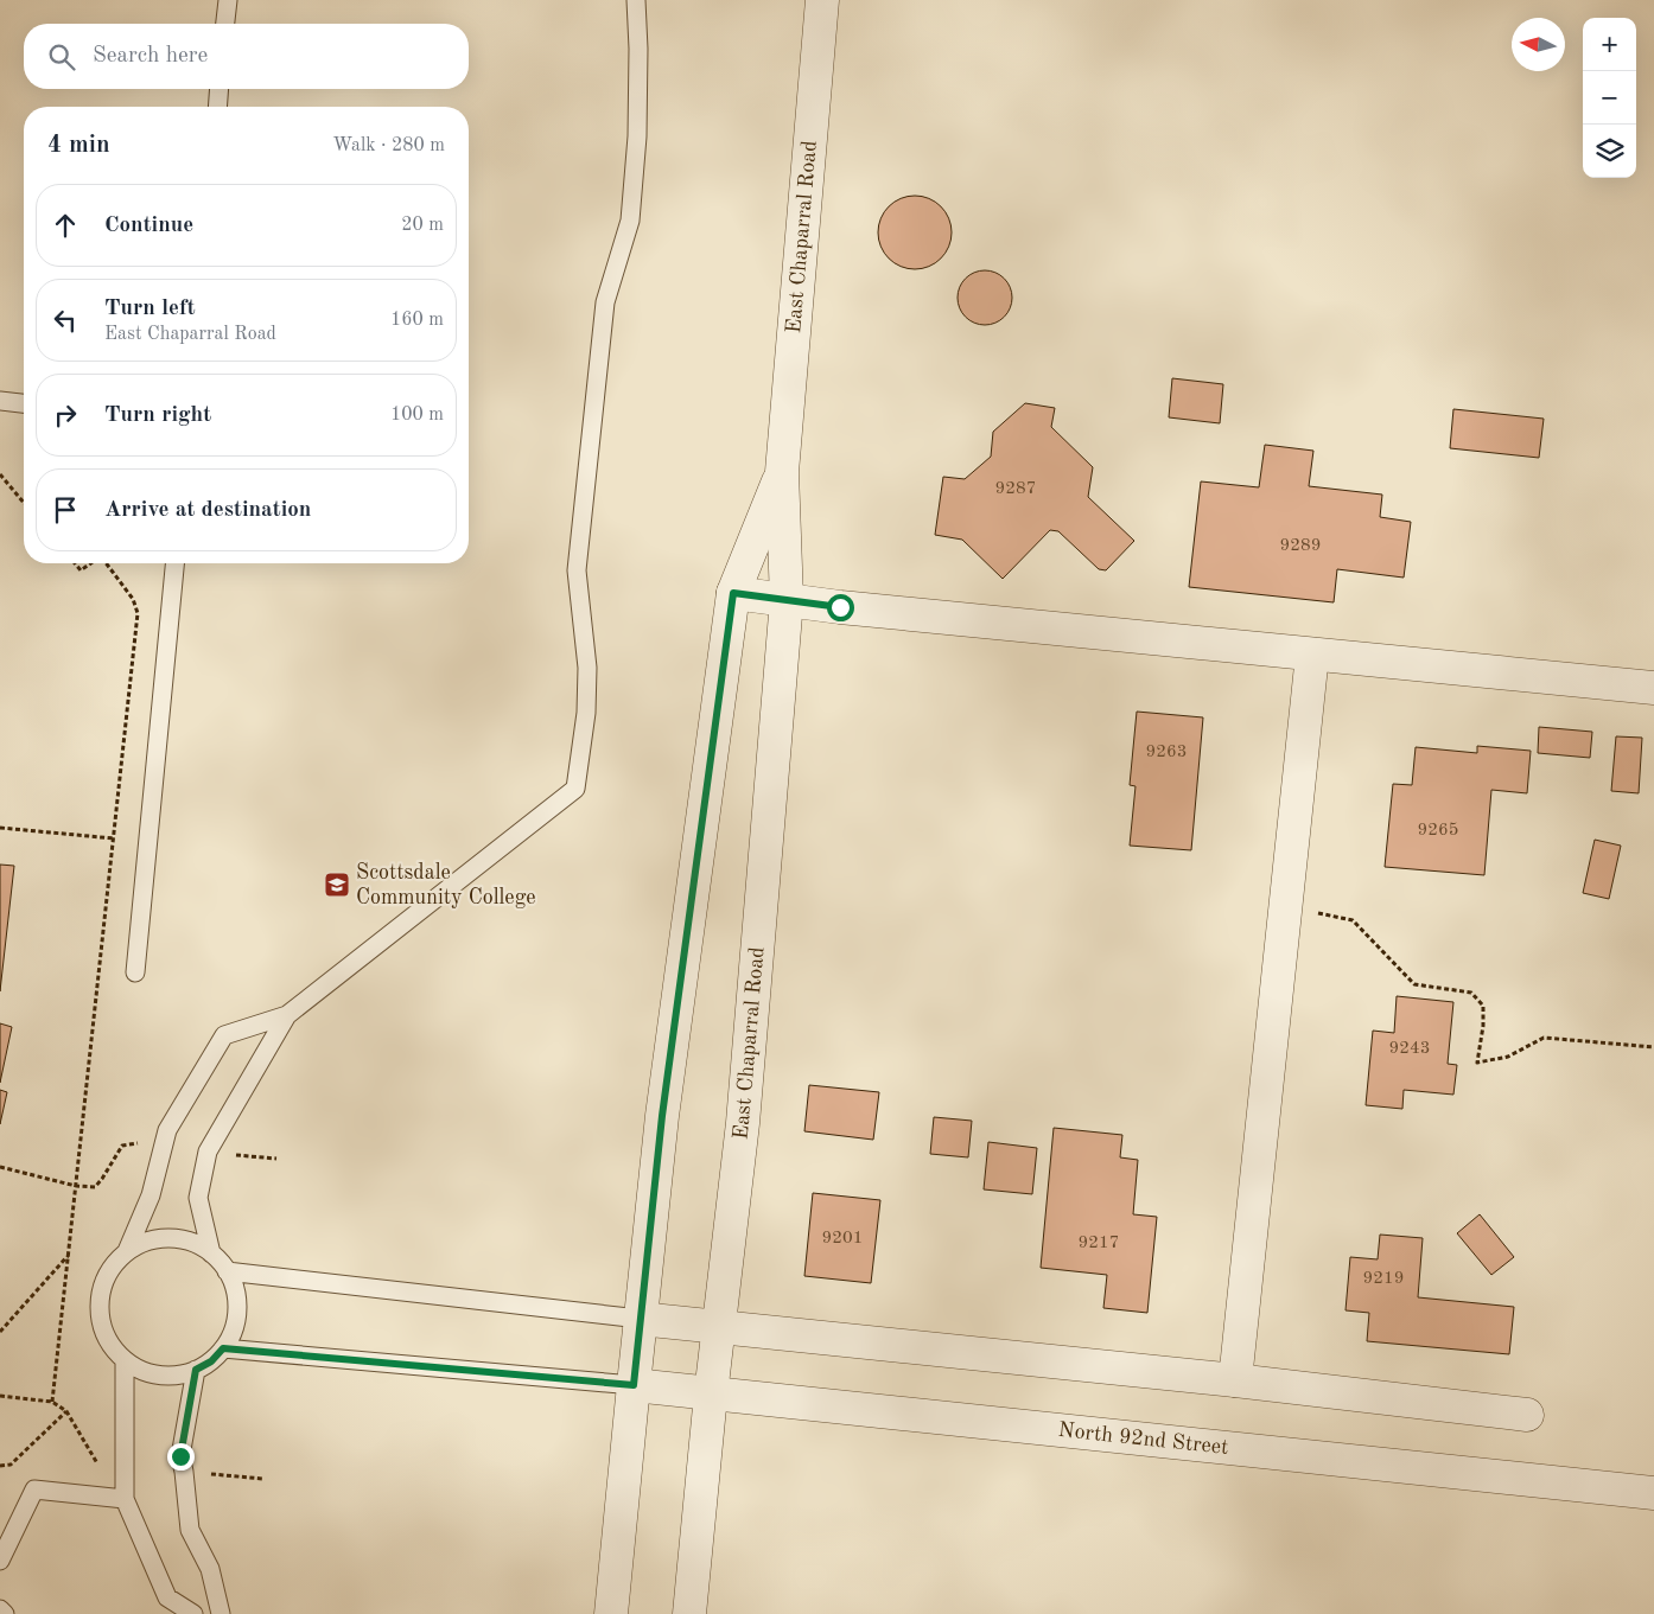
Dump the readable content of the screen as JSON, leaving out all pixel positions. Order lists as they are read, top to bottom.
{
  "streets": {
    "street": ["East Chaparral Road", "North 92nd Street"]
  },
  "crossings": [
    ["East Chaparral Road", "North 92nd Street"]
  ],
  "places": {
    "school or university": ["Scottsdale Community College"]
  },
  "house_numbers": [
    "9287",
    "9289",
    "9263",
    "9265",
    "9243",
    "9201",
    "9217",
    "9219"
  ],
  "north": "left",
  "page": {
    "map_buttons": ["+", "−"],
    "search": "Search here",
    "heading": ["4 min", "Walk · 280 m"],
    "list": [
      ["Continue", "20 m"],
      ["Turn left", "East Chaparral Road", "160 m"],
      ["Turn right", "100 m"],
      "Arrive at destination"
    ]
  }
}
